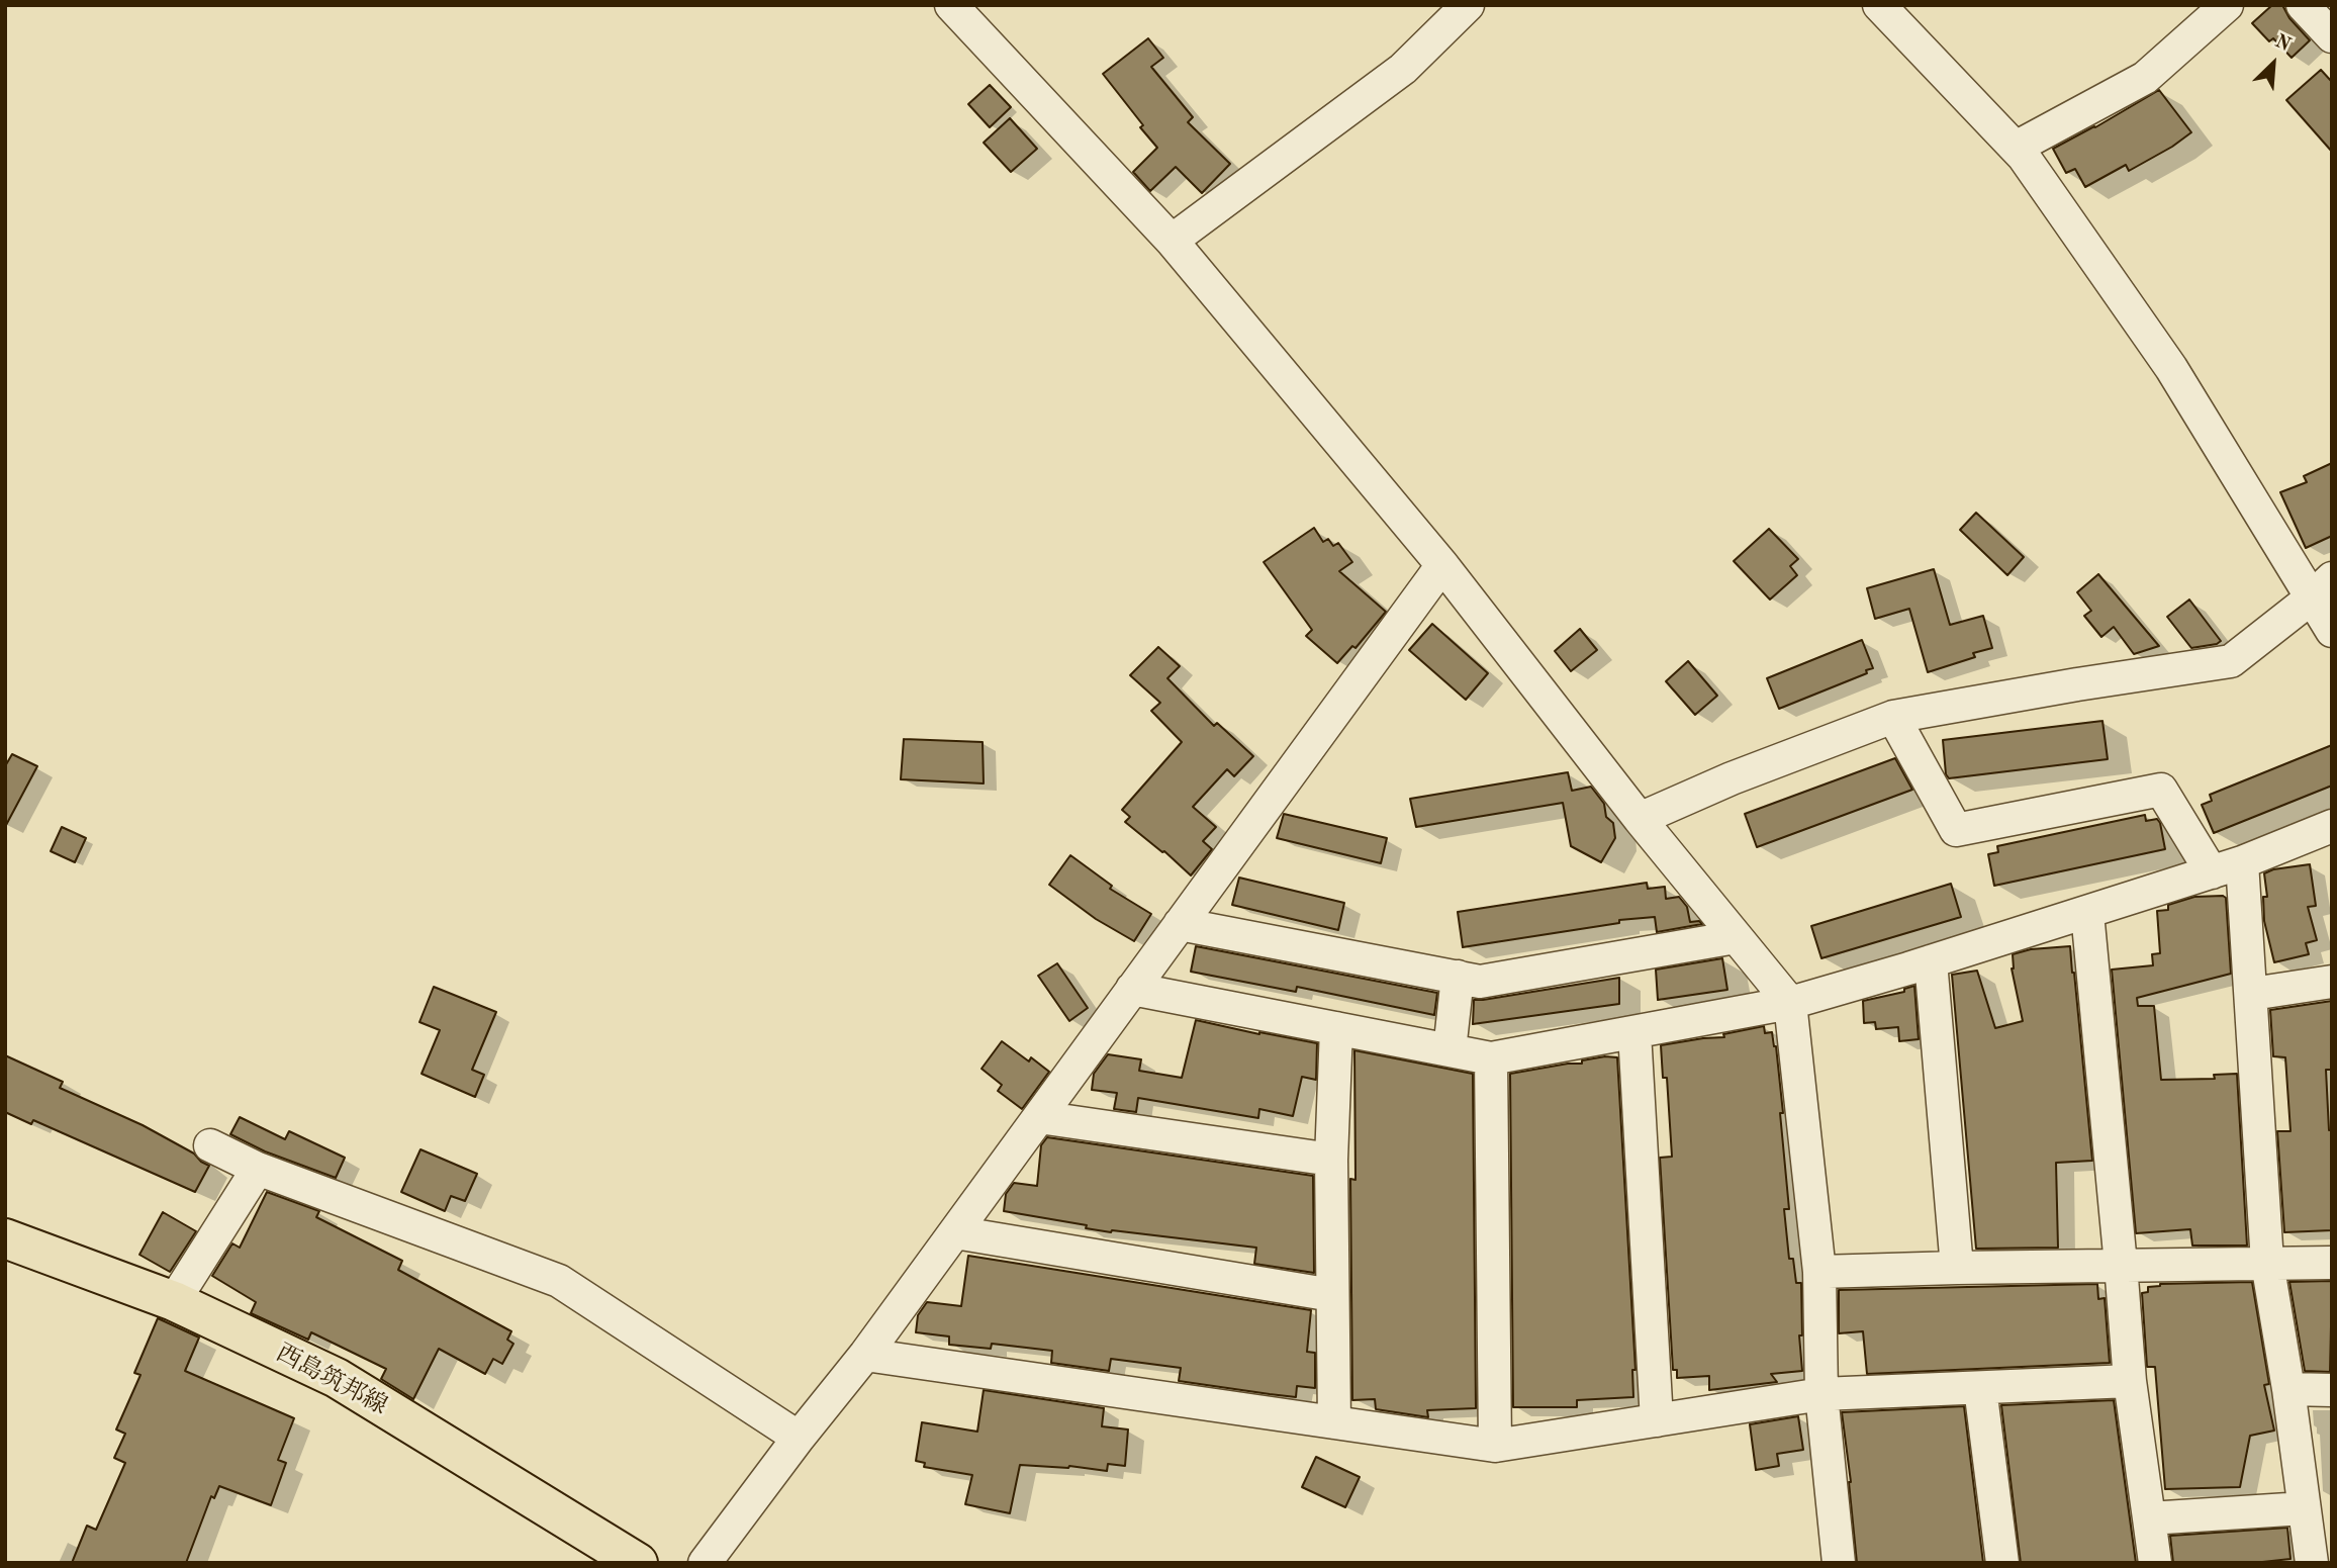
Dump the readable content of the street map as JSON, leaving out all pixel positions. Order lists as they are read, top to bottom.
{
  "streets": {
    "main road": ["西島筑邦線"]
  },
  "north": "top right"
}
